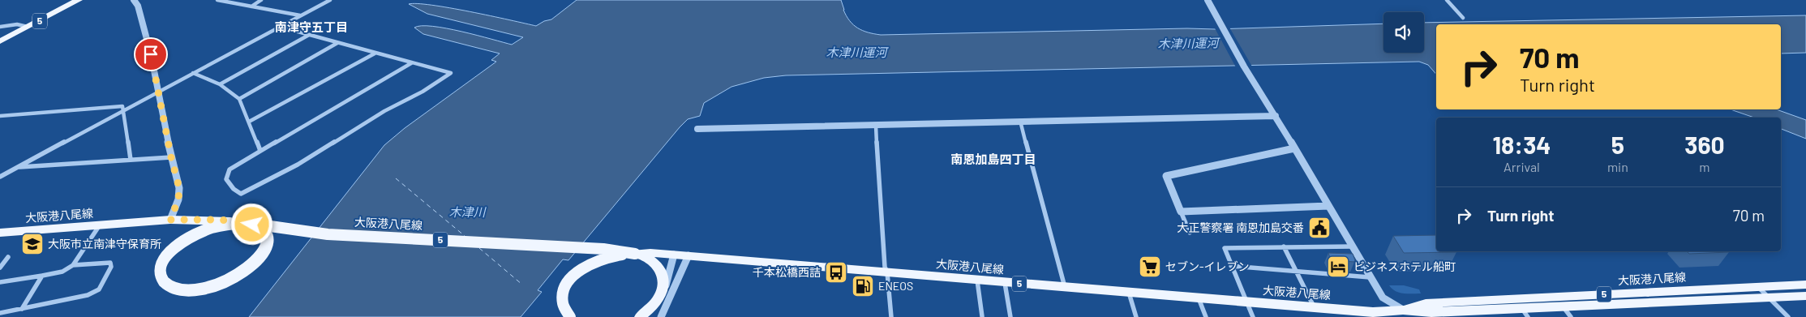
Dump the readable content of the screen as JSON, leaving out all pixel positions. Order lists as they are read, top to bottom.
{
  "streets": {
    "main road": ["5", "大阪港八尾線"]
  },
  "districts": ["南津守五丁目", "南恩加島四丁目"],
  "water": ["木津川運河", "木津川"],
  "places": {
    "public building": ["大正警察署 南恩加島交番"],
    "school or university": ["大阪市立南津守保育所"],
    "supermarket": ["セブン-イレブン"],
    "hotel": ["ビジネスホテル船町"],
    "bus stop": ["千本松橋西詰"],
    "fuel station": ["ENEOS"]
  },
  "page": {
    "turn": ["70 m", "Turn right"],
    "eta": [
      "18:34",
      "Arrival",
      "5",
      "min",
      "360",
      "m"
    ],
    "list": [
      {
        "name": "Turn right",
        "value": "70 m"
      }
    ]
  }
}
